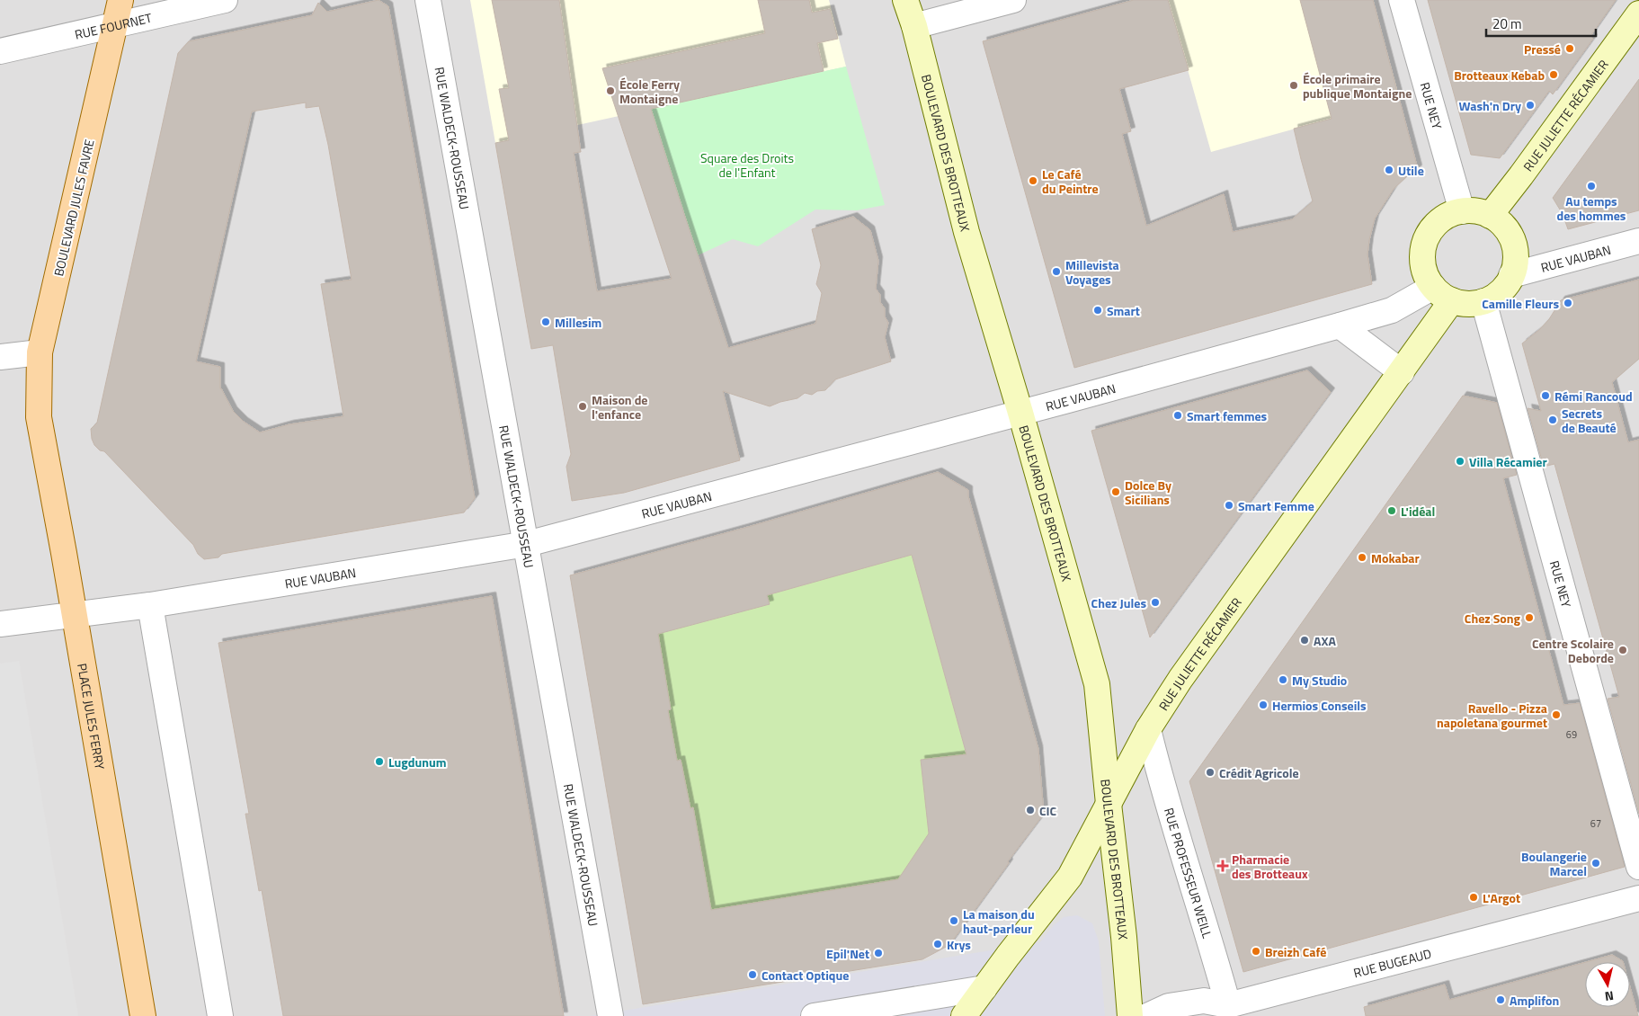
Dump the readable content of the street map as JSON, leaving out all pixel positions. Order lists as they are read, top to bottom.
{
  "streets": {
    "main road": [
      "RUE JULIETTE RÉCAMIER",
      "BOULEVARD DES BROTTEAUX",
      "BOULEVARD JULES FAVRE",
      "PLACE JULES FERRY"
    ],
    "street": [
      "RUE FOURNET",
      "RUE NEY",
      "RUE WALDECK-ROUSSEAU",
      "RUE VAUBAN",
      "RUE PROFESSEUR WEILL",
      "RUE BUGEAUD"
    ]
  },
  "crossings": [
    ["RUE FOURNET", "BOULEVARD JULES FAVRE"],
    ["RUE NEY", "RUE JULIETTE RÉCAMIER"],
    ["RUE NEY", "RUE VAUBAN"],
    ["RUE JULIETTE RÉCAMIER", "BOULEVARD DES BROTTEAUX"],
    ["RUE JULIETTE RÉCAMIER", "RUE VAUBAN"],
    ["RUE JULIETTE RÉCAMIER", "RUE PROFESSEUR WEILL"],
    ["RUE WALDECK-ROUSSEAU", "RUE VAUBAN"],
    ["BOULEVARD DES BROTTEAUX", "RUE VAUBAN"],
    ["BOULEVARD JULES FAVRE", "PLACE JULES FERRY"],
    ["RUE VAUBAN", "PLACE JULES FERRY"],
    ["RUE PROFESSEUR WEILL", "RUE BUGEAUD"]
  ],
  "parks": ["Square des Droits de l'Enfant"],
  "places": {
    "other": [
      "Pressé",
      "Brotteaux Kebab",
      "École primaire publique Montaigne",
      "École Ferry Montaigne",
      "Wash'n Dry",
      "Utile",
      "Le Café du Peintre",
      "Au temps des hommes",
      "Millevista Voyages",
      "Camille Fleurs",
      "Smart",
      "Millesim",
      "Rémi Rancoud",
      "Maison de l'enfance",
      "Smart femmes",
      "Secrets de Beauté",
      "Villa Récamier",
      "Dolce By Sicilians",
      "Smart Femme",
      "L'idéal",
      "Mokabar",
      "Chez Jules",
      "Chez Song",
      "AXA",
      "Centre Scolaire Deborde",
      "My Studio",
      "Hermios Conseils",
      "Ravello - Pizza napoletana gourmet",
      "Lugdunum",
      "Crédit Agricole",
      "CIC",
      "Boulangerie Marcel",
      "L'Argot",
      "La maison du haut-parleur",
      "Krys",
      "Breizh Café",
      "Epil'Net",
      "Contact Optique",
      "Amplifon"
    ],
    "health": ["Pharmacie des Brotteaux"]
  },
  "house_numbers": ["69", "67"],
  "scale_bar": "20 m",
  "north": "bottom"
}
